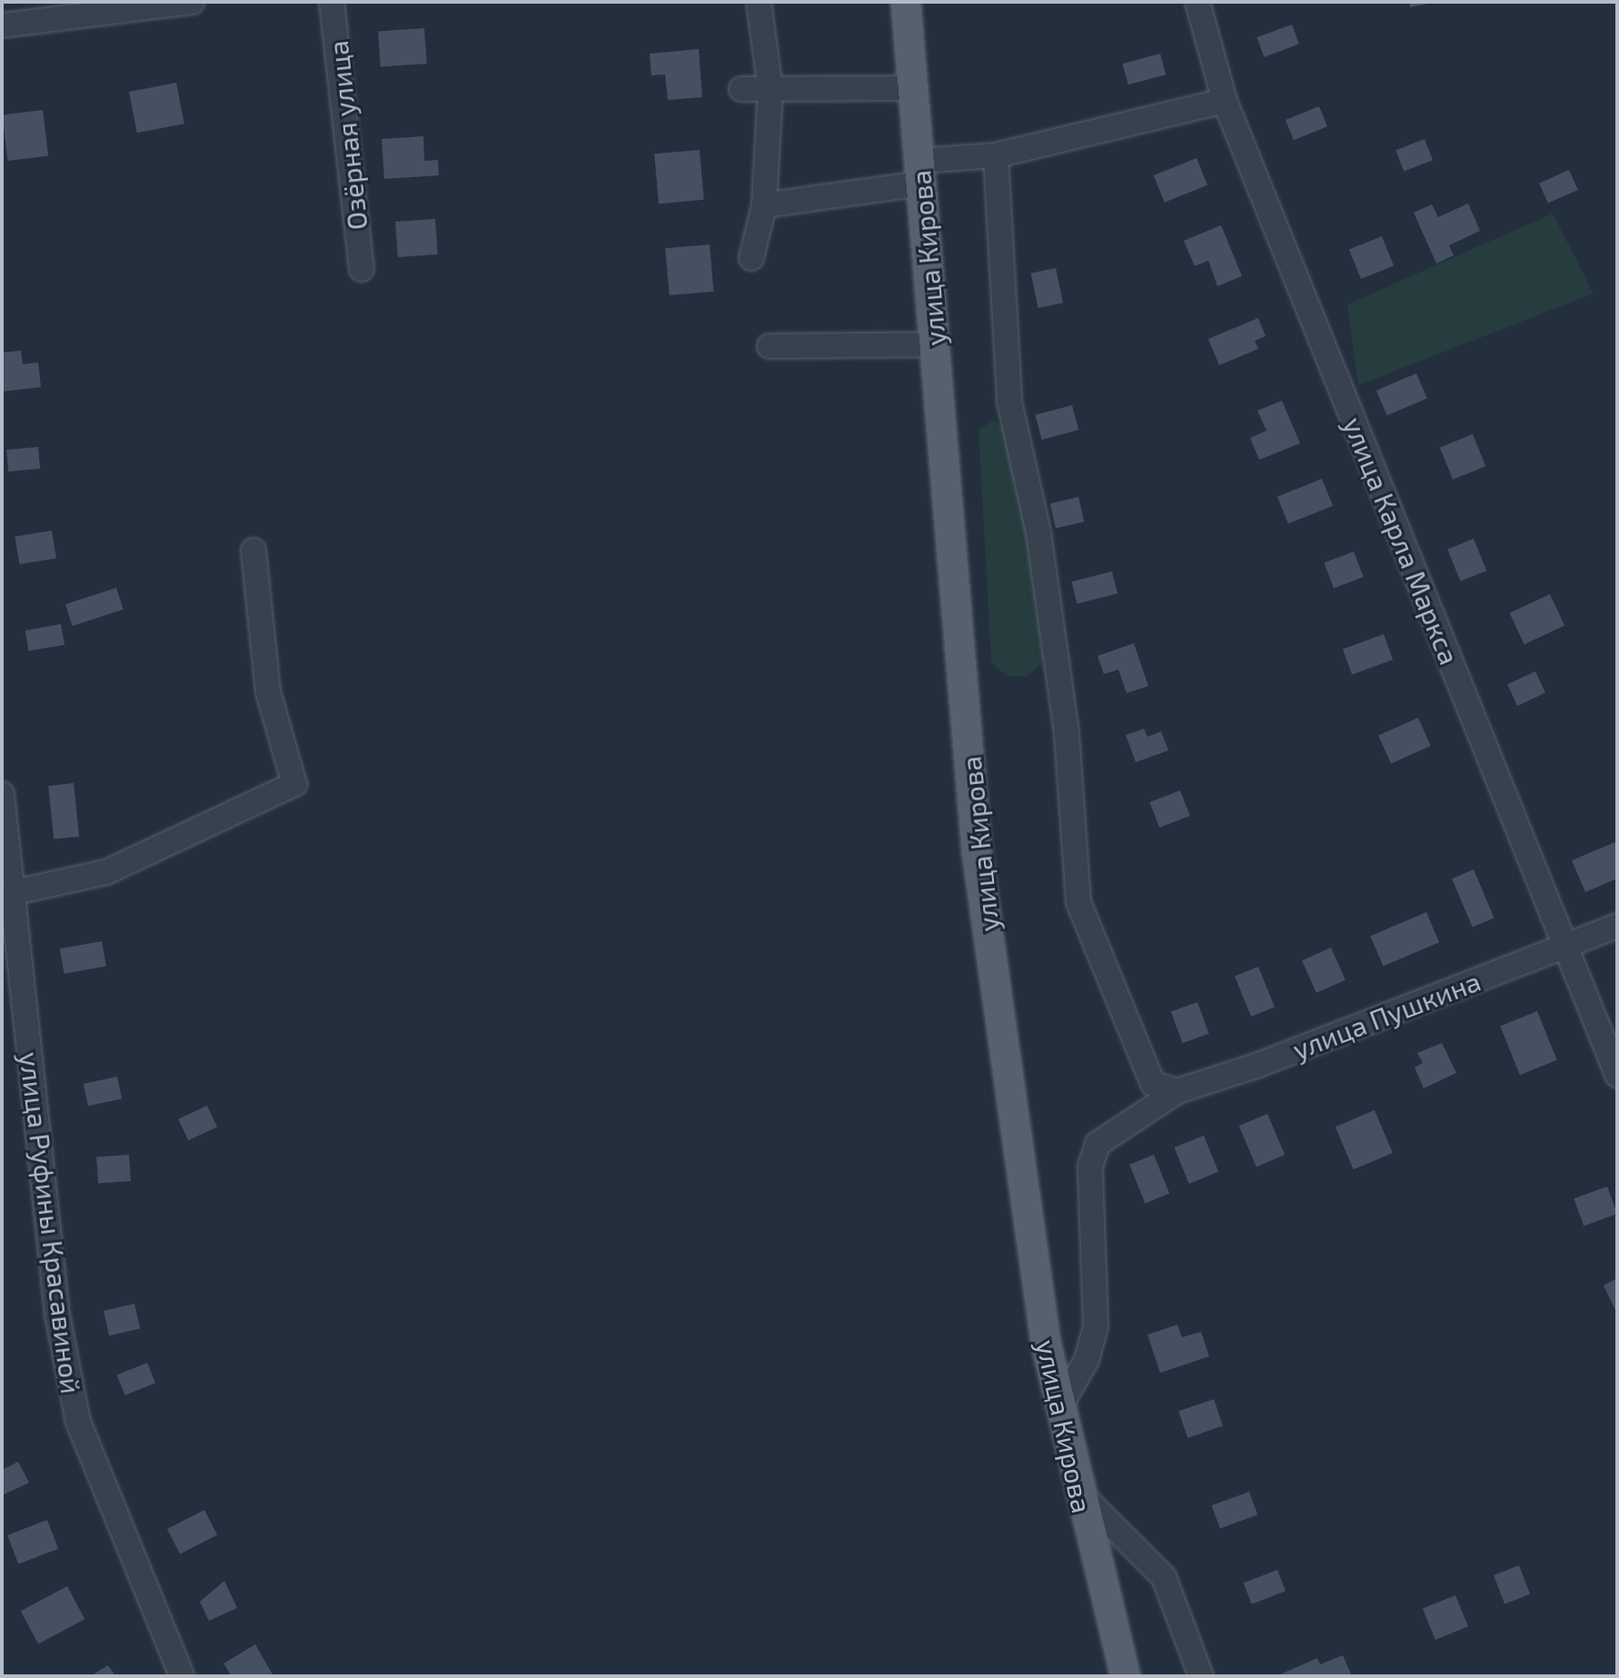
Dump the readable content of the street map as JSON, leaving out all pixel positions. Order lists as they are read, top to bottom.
{
  "streets": {
    "main road": ["улица Кирова"],
    "street": [
      "Озёрная улица",
      "улица Карла Маркса",
      "улица Пушкина",
      "улица Руфины Красавиной"
    ]
  },
  "crossings": [
    ["улица Кирова", "улица Пушкина"],
    ["улица Карла Маркса", "улица Пушкина"]
  ]
}
